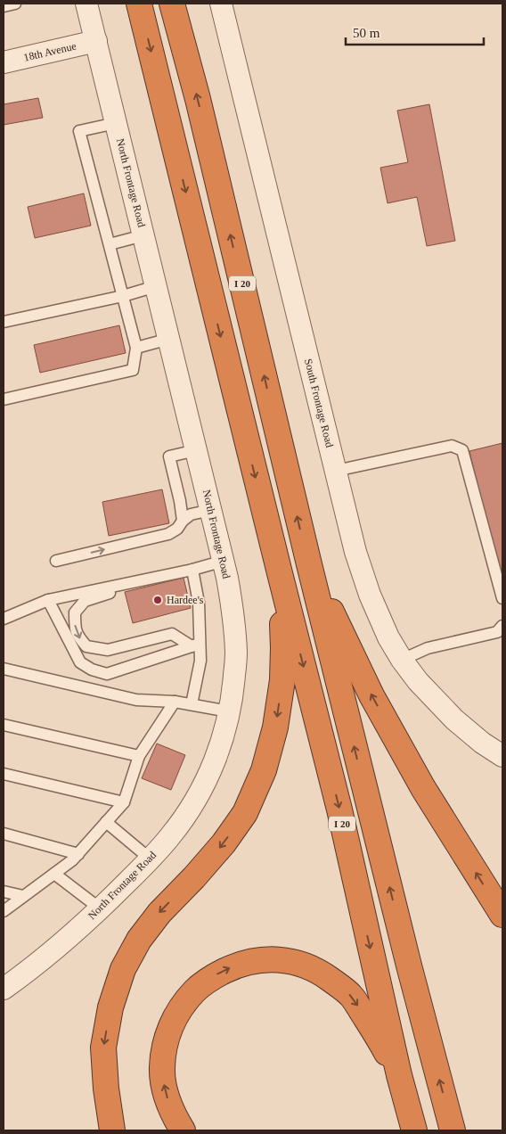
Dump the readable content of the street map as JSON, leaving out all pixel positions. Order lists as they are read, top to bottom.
{
  "streets": {
    "highway": ["I 20"],
    "street": ["18th Avenue", "North Frontage Road", "South Frontage Road"]
  },
  "crossings": [
    ["18th Avenue", "North Frontage Road"]
  ],
  "places": ["Hardee's"],
  "scale_bar": "50 m"
}
